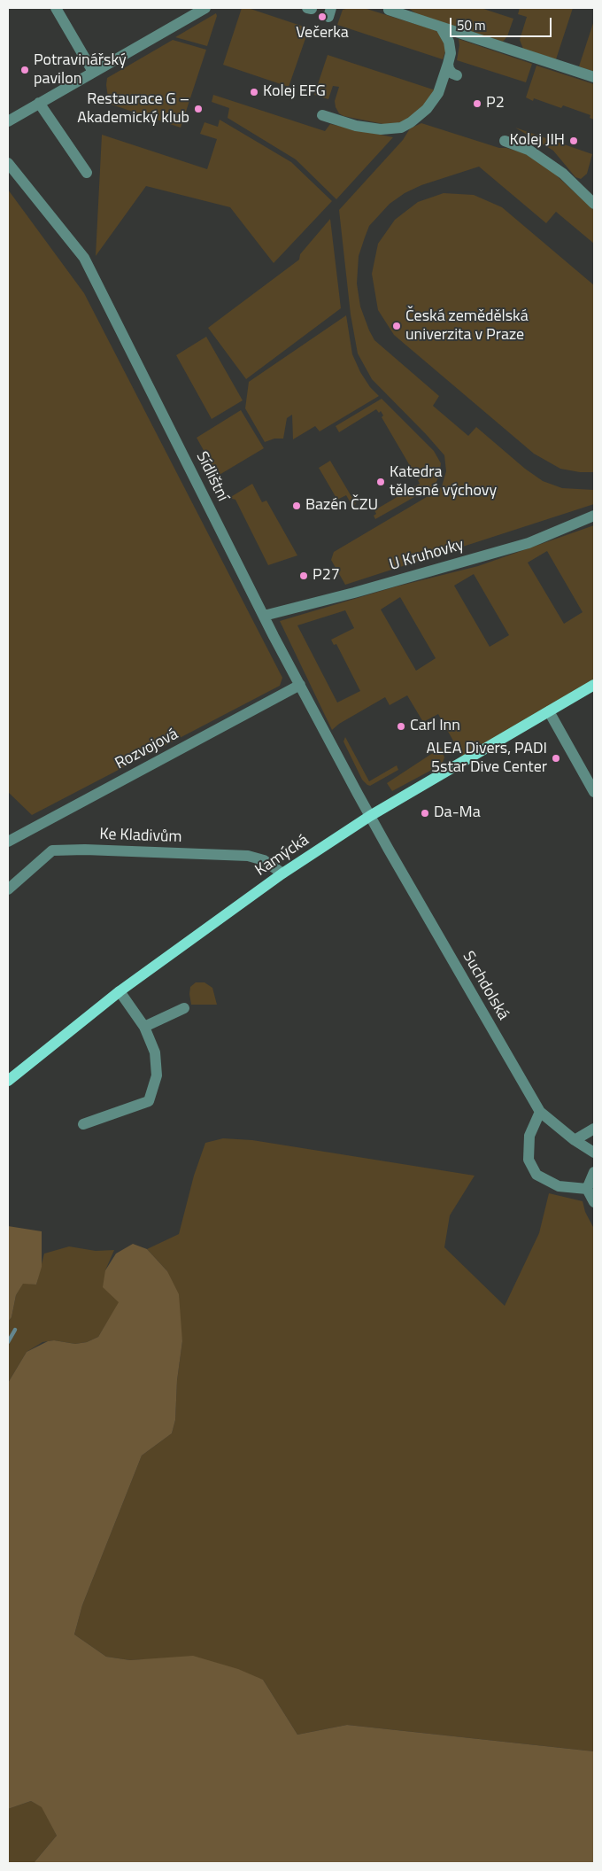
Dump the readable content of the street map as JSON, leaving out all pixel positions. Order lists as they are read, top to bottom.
{
  "streets": {
    "main road": ["Kamýcká"],
    "street": [
      "Sídlištní",
      "U Kruhovky",
      "Rozvojová",
      "Ke Kladivům",
      "Suchdolská"
    ]
  },
  "crossings": [
    ["Sídlištní", "U Kruhovky"],
    ["Sídlištní", "Rozvojová"],
    ["Sídlištní", "Kamýcká"],
    ["Sídlištní", "Suchdolská"],
    ["Ke Kladivům", "Kamýcká"],
    ["Kamýcká", "Suchdolská"]
  ],
  "places": [
    "Večerka",
    "Potravinářský pavilon",
    "Kolej EFG",
    "P2",
    "Restaurace G – Akademický klub",
    "Kolej JIH",
    "Česká zemědělská univerzita v Praze",
    "Katedra tělesné výchovy",
    "Bazén ČZU",
    "P27",
    "Carl Inn",
    "ALEA Divers, PADI 5star Dive Center",
    "Da-Ma"
  ],
  "scale_bar": "50 m"
}
